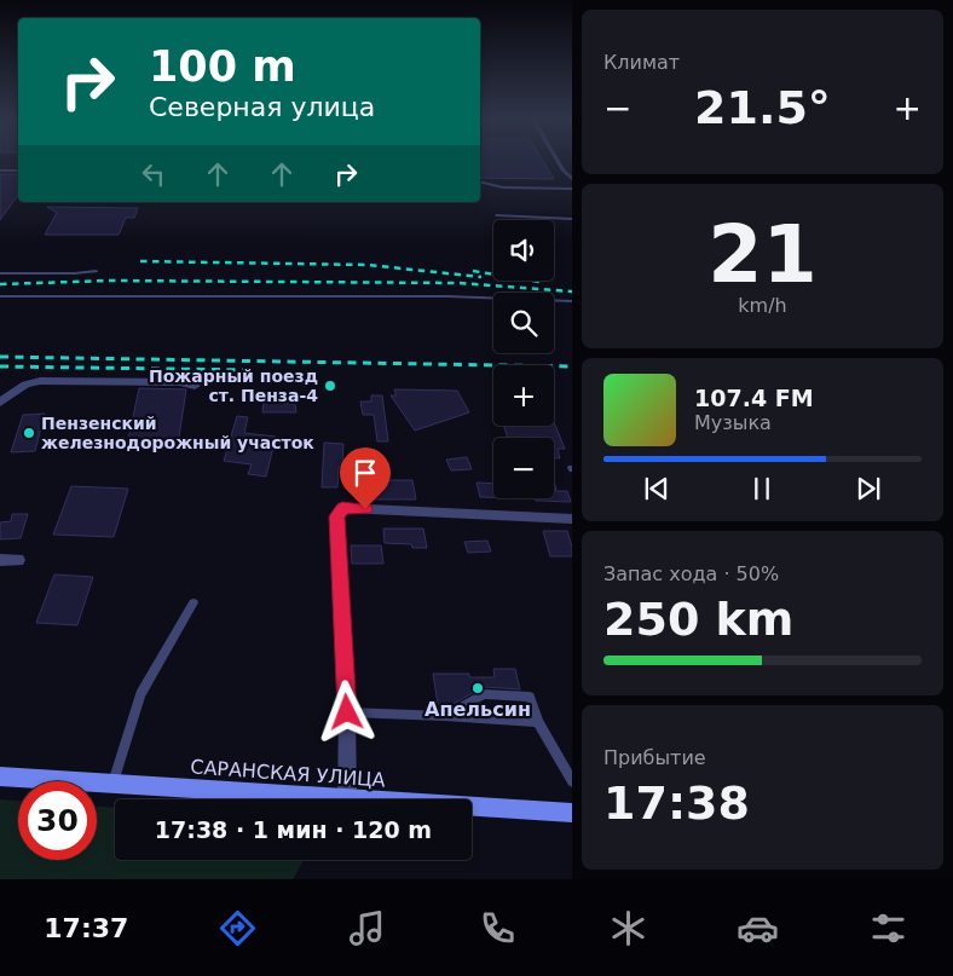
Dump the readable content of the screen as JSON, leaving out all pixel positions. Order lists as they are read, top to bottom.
{
  "streets": {
    "main road": ["САРАНСКАЯ УЛИЦА"]
  },
  "places": ["Пожарный поезд ст. Пенза-4", "Пензенский железнодорожный участок", "Апельсин"],
  "page": {
    "tile": [
      "Климат",
      ["21", "km/h"],
      ["Запас хода · 50%", "250 km"],
      ["Прибытие", "17:38"]
    ],
    "turn": ["100 m", "Северная улица"],
    "heat": ["−", "21.5°", "+"],
    "map_buttons": ["+", "−"],
    "song": ["107.4 FM", "Музыка"],
    "limit": "30",
    "trip": "17:38 · 1 мин · 120 m",
    "tabs": "17:37"
  }
}
